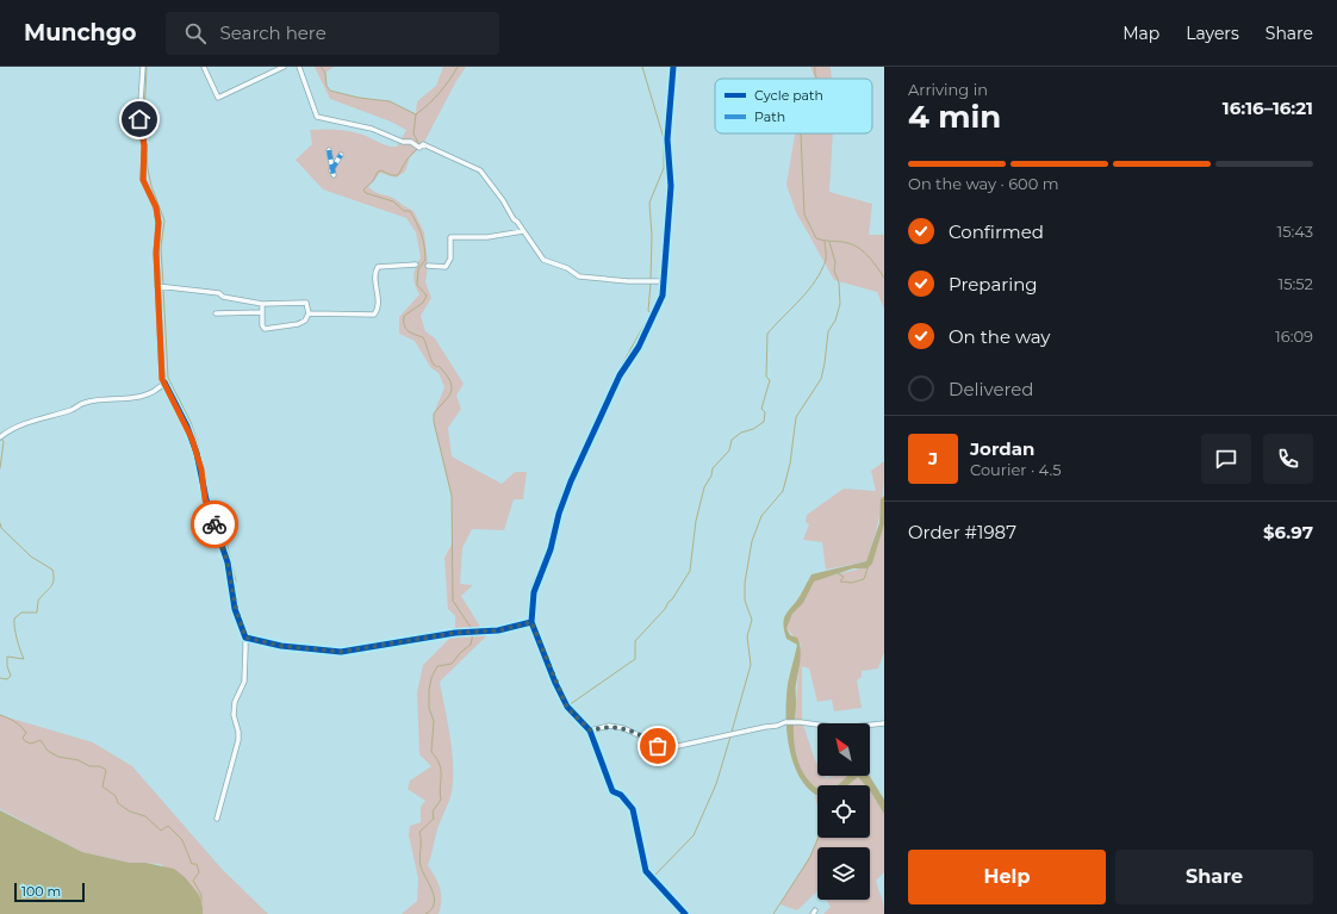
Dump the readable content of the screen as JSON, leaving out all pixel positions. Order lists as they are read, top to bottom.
{
  "legend": ["Cycle path", "Path"],
  "scale_bar": "100 m",
  "north": "top left",
  "page": {
    "header": "Munchgo",
    "search": "Search here",
    "nav": ["Map", "Layers", "Share"],
    "heading": ["4 min", "Arriving in", "16:16–16:21"],
    "panel": [
      "Jordan",
      "Courier · 4.5",
      "Order #1987",
      "$6.97"
    ],
    "bar": "On the way · 600 m",
    "list": [
      ["Confirmed", "15:43"],
      ["Preparing", "15:52"],
      ["On the way", "16:09"],
      "Delivered"
    ],
    "round": "J",
    "buttons": ["Help", "Share"],
    "scale": "100 m"
  }
}
